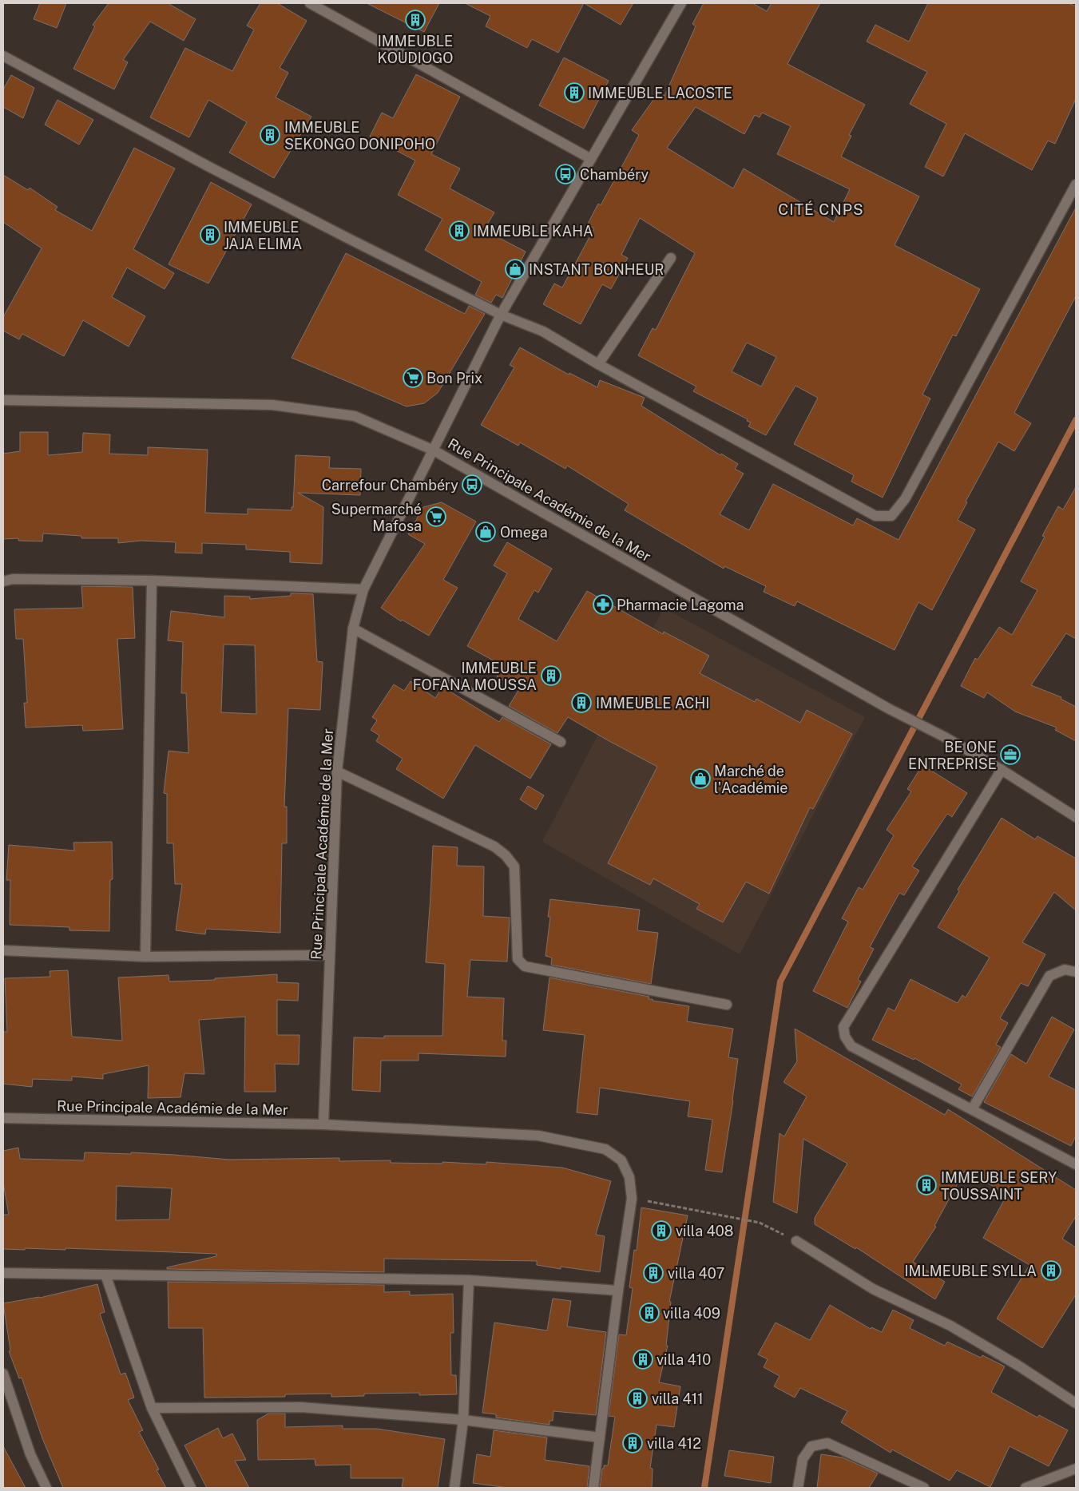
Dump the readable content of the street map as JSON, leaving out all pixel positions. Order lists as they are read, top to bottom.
{
  "streets": {
    "street": ["Rue Principale Académie de la Mer"]
  },
  "districts": ["CITÉ CNPS"],
  "places": {
    "building": [
      "IMMEUBLE KOUDIOGO",
      "IMMEUBLE LACOSTE",
      "IMMEUBLE SEKONGO DONIPOHO",
      "IMMEUBLE KAHA",
      "IMMEUBLE JAJA ELIMA",
      "IMMEUBLE FOFANA MOUSSA",
      "IMMEUBLE ACHI",
      "IMMEUBLE SERY TOUSSAINT",
      "villa 408",
      "IMLMEUBLE SYLLA",
      "villa 407",
      "villa 409",
      "villa 410",
      "villa 411",
      "villa 412"
    ],
    "bus stop": ["Chambéry", "Carrefour Chambéry"],
    "shop": ["INSTANT BONHEUR", "Omega", "Marché de l'Académie"],
    "supermarket": ["Bon Prix", "Supermarché Mafosa"],
    "pharmacy": ["Pharmacie Lagoma"],
    "office": ["BE ONE ENTREPRISE"]
  }
}
